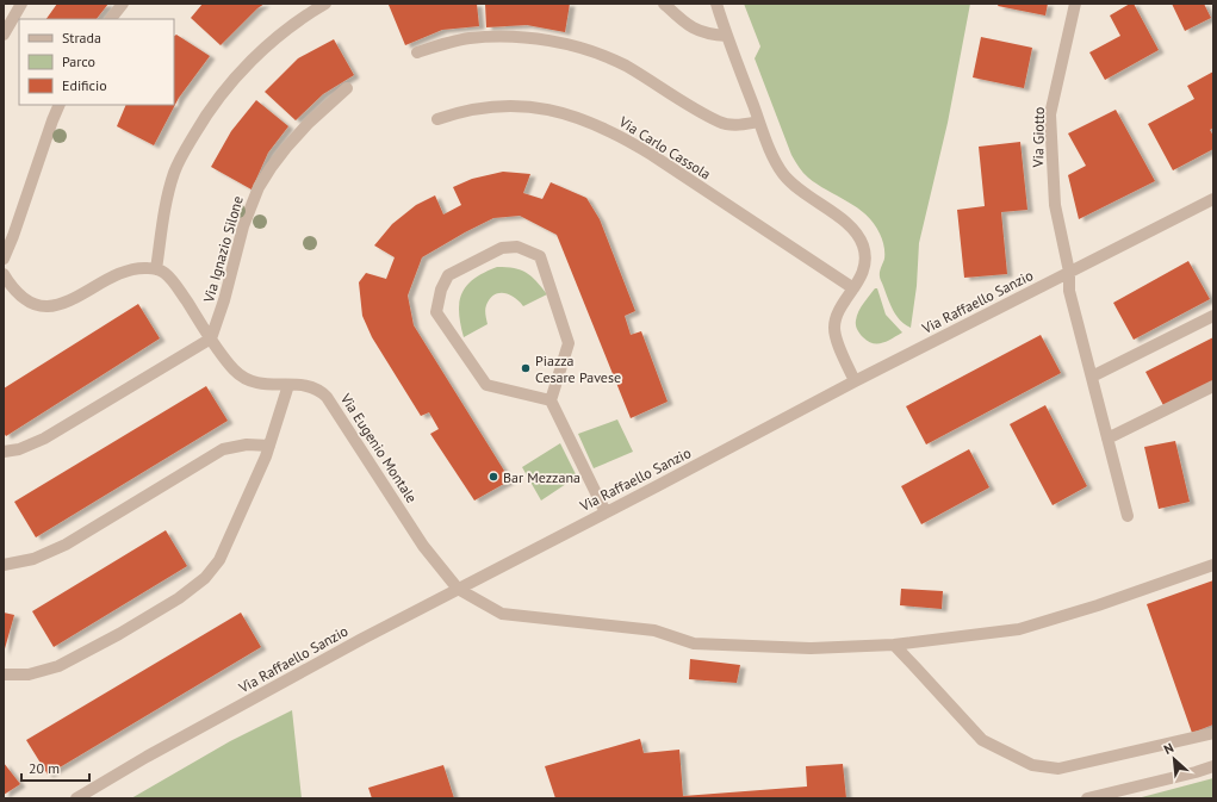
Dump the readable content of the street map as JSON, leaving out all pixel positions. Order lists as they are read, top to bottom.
{
  "streets": {
    "street": [
      "Via Giotto",
      "Via Carlo Cassola",
      "Via Ignazio Silone",
      "Via Raffaello Sanzio",
      "Via Eugenio Montale"
    ]
  },
  "crossings": [
    ["Via Giotto", "Via Raffaello Sanzio"],
    ["Via Ignazio Silone", "Via Eugenio Montale"],
    ["Via Raffaello Sanzio", "Via Eugenio Montale"]
  ],
  "places": ["Piazza Cesare Pavese", "Bar Mezzana"],
  "legend": ["Strada", "Parco", "Edificio"],
  "scale_bar": "20 m",
  "north": "top left"
}
